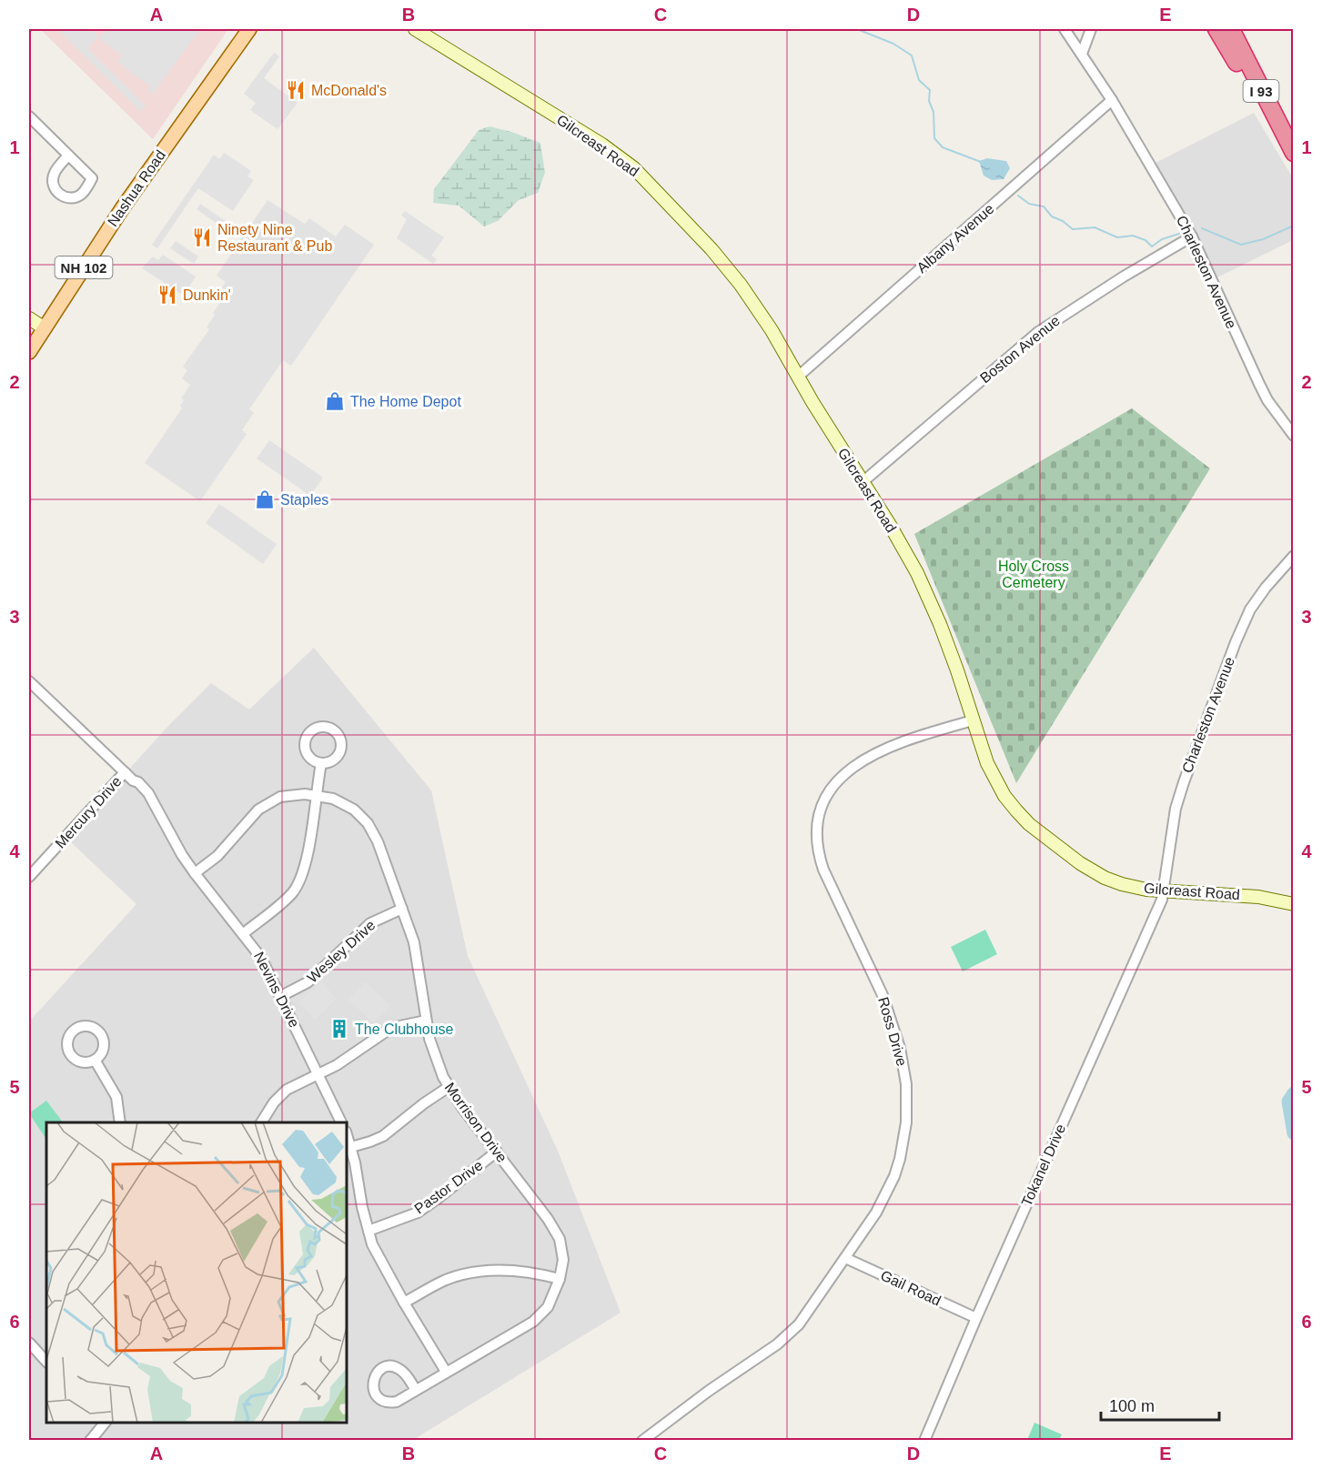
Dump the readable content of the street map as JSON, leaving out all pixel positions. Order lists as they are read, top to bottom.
{
  "streets": {
    "highway": ["I 93"],
    "main road": ["Nashua Road", "NH 102"],
    "street": [
      "Gilcreast Road",
      "Albany Avenue",
      "Charleston Avenue",
      "Boston Avenue",
      "Mercury Drive",
      "Wesley Drive",
      "Nevins Drive",
      "Ross Drive",
      "Morrison Drive",
      "Tokanel Drive",
      "Pastor Drive",
      "Gail Road"
    ]
  },
  "crossings": [
    ["Gilcreast Road", "Albany Avenue"],
    ["Gilcreast Road", "Charleston Avenue"],
    ["Gilcreast Road", "Boston Avenue"],
    ["Gilcreast Road", "Ross Drive"],
    ["Gilcreast Road", "Tokanel Drive"],
    ["Albany Avenue", "Charleston Avenue"],
    ["Charleston Avenue", "Boston Avenue"],
    ["Charleston Avenue", "Tokanel Drive"],
    ["Mercury Drive", "Nevins Drive"],
    ["Wesley Drive", "Nevins Drive"],
    ["Wesley Drive", "Morrison Drive"],
    ["Nevins Drive", "Morrison Drive"],
    ["Ross Drive", "Gail Road"],
    ["Morrison Drive", "Pastor Drive"],
    ["Tokanel Drive", "Gail Road"]
  ],
  "parks": ["Holy Cross Cemetery"],
  "places": {
    "restaurant": ["McDonald's", "Ninety Nine Restaurant & Pub", "Dunkin'"],
    "shop": ["The Home Depot", "Staples"],
    "building": ["The Clubhouse"]
  },
  "scale_bar": "100 m",
  "grid": {
    "columns": [
      "A",
      "B",
      "C",
      "D",
      "E"
    ],
    "rows": [
      "1",
      "2",
      "3",
      "4",
      "5",
      "6"
    ]
  }
}
